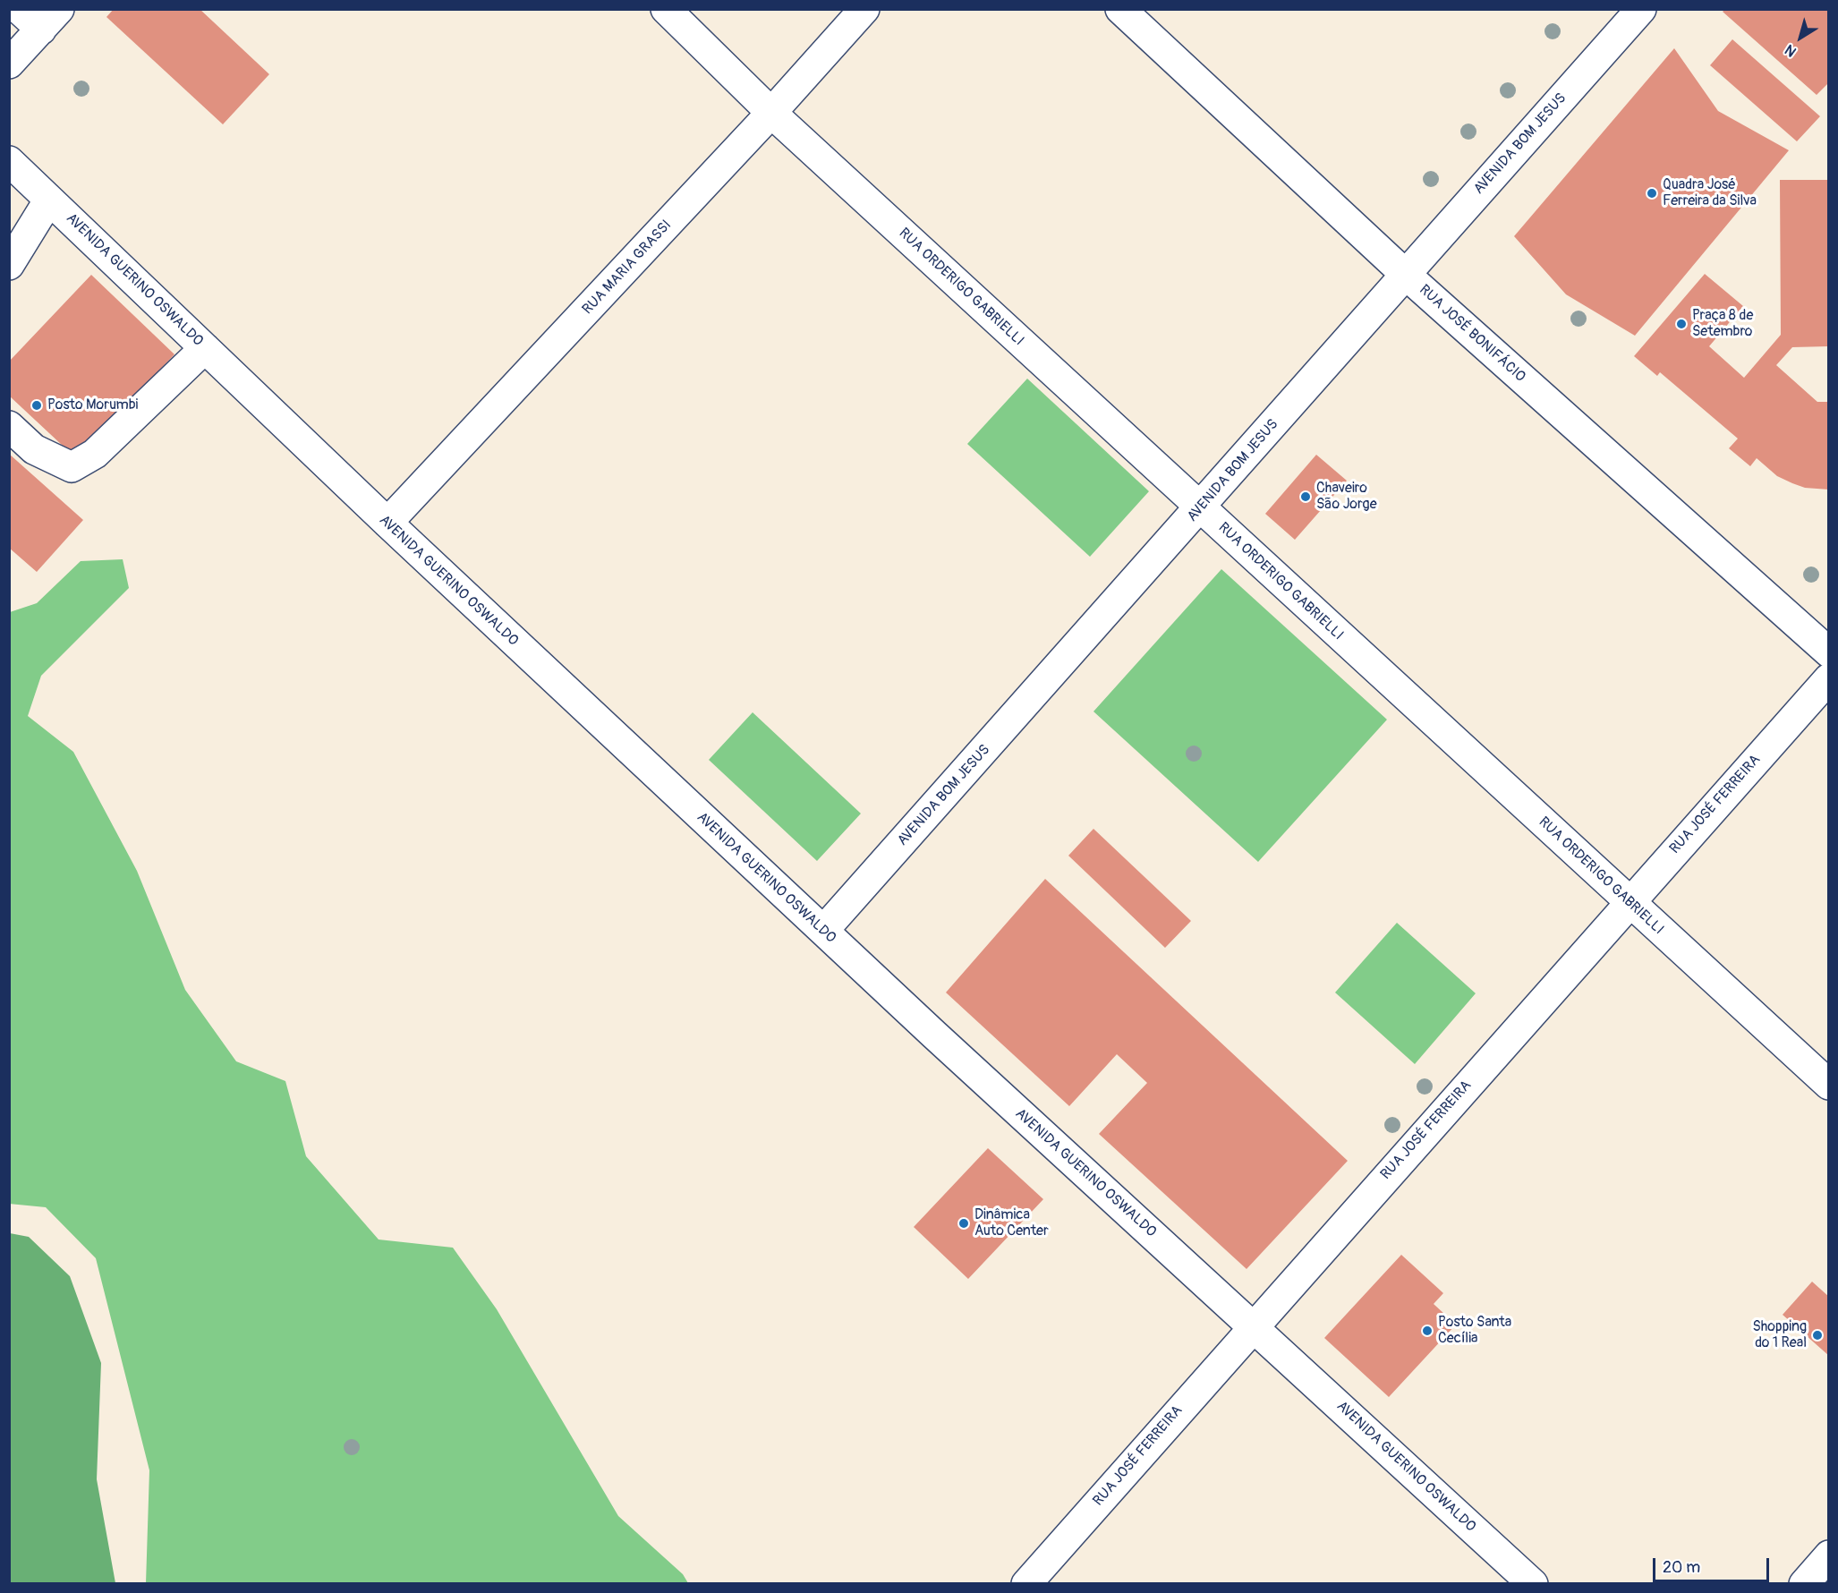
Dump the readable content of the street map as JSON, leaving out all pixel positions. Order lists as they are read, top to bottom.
{
  "streets": {
    "street": [
      "AVENIDA BOM JESUS",
      "RUA MARIA GRASSI",
      "AVENIDA GUERINO OSWALDO",
      "RUA ORDERIGO GABRIELLI",
      "RUA JOSÉ BONIFÁCIO",
      "RUA JOSÉ FERREIRA"
    ]
  },
  "crossings": [
    ["AVENIDA BOM JESUS", "AVENIDA GUERINO OSWALDO"],
    ["AVENIDA BOM JESUS", "RUA ORDERIGO GABRIELLI"],
    ["AVENIDA BOM JESUS", "RUA JOSÉ BONIFÁCIO"],
    ["RUA MARIA GRASSI", "AVENIDA GUERINO OSWALDO"],
    ["RUA MARIA GRASSI", "RUA ORDERIGO GABRIELLI"],
    ["AVENIDA GUERINO OSWALDO", "RUA JOSÉ FERREIRA"],
    ["RUA ORDERIGO GABRIELLI", "RUA JOSÉ FERREIRA"]
  ],
  "places": [
    "Quadra José Ferreira da Silva",
    "Praça 8 de Setembro",
    "Posto Morumbi",
    "Chaveiro São Jorge",
    "Dinâmica Auto Center",
    "Posto Santa Cecília",
    "Shopping do 1 Real"
  ],
  "scale_bar": "20 m",
  "north": "bottom left"
}
